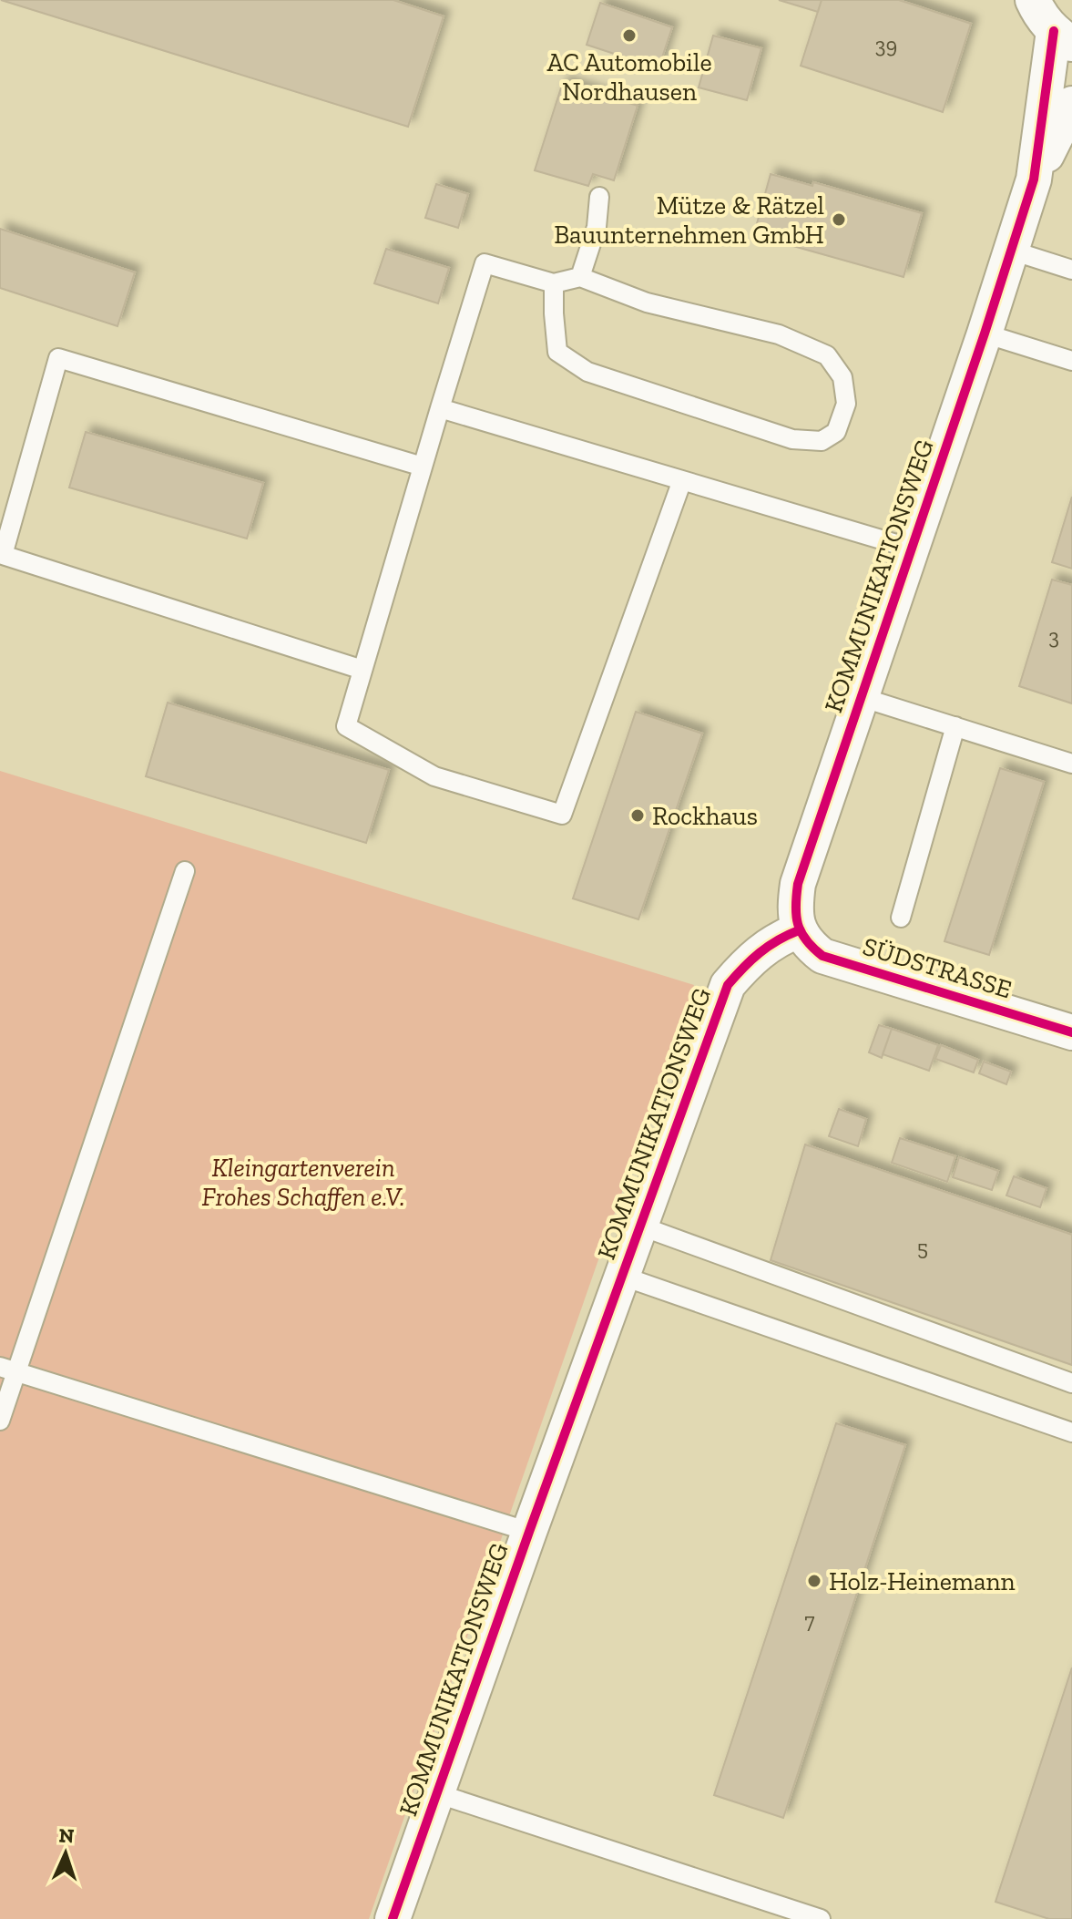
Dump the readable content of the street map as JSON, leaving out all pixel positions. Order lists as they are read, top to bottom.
{
  "streets": {
    "street": ["KOMMUNIKATIONSWEG", "SÜDSTRASSE"]
  },
  "crossings": [
    ["KOMMUNIKATIONSWEG", "SÜDSTRASSE"]
  ],
  "parks": ["Kleingartenverein Frohes Schaffen e.V."],
  "places": [
    "AC Automobile Nordhausen",
    "Mütze & Rätzel Bauunternehmen GmbH",
    "Rockhaus",
    "Holz-Heinemann"
  ],
  "house_numbers": [
    "39",
    "3",
    "5",
    "7"
  ],
  "north": "top"
}
